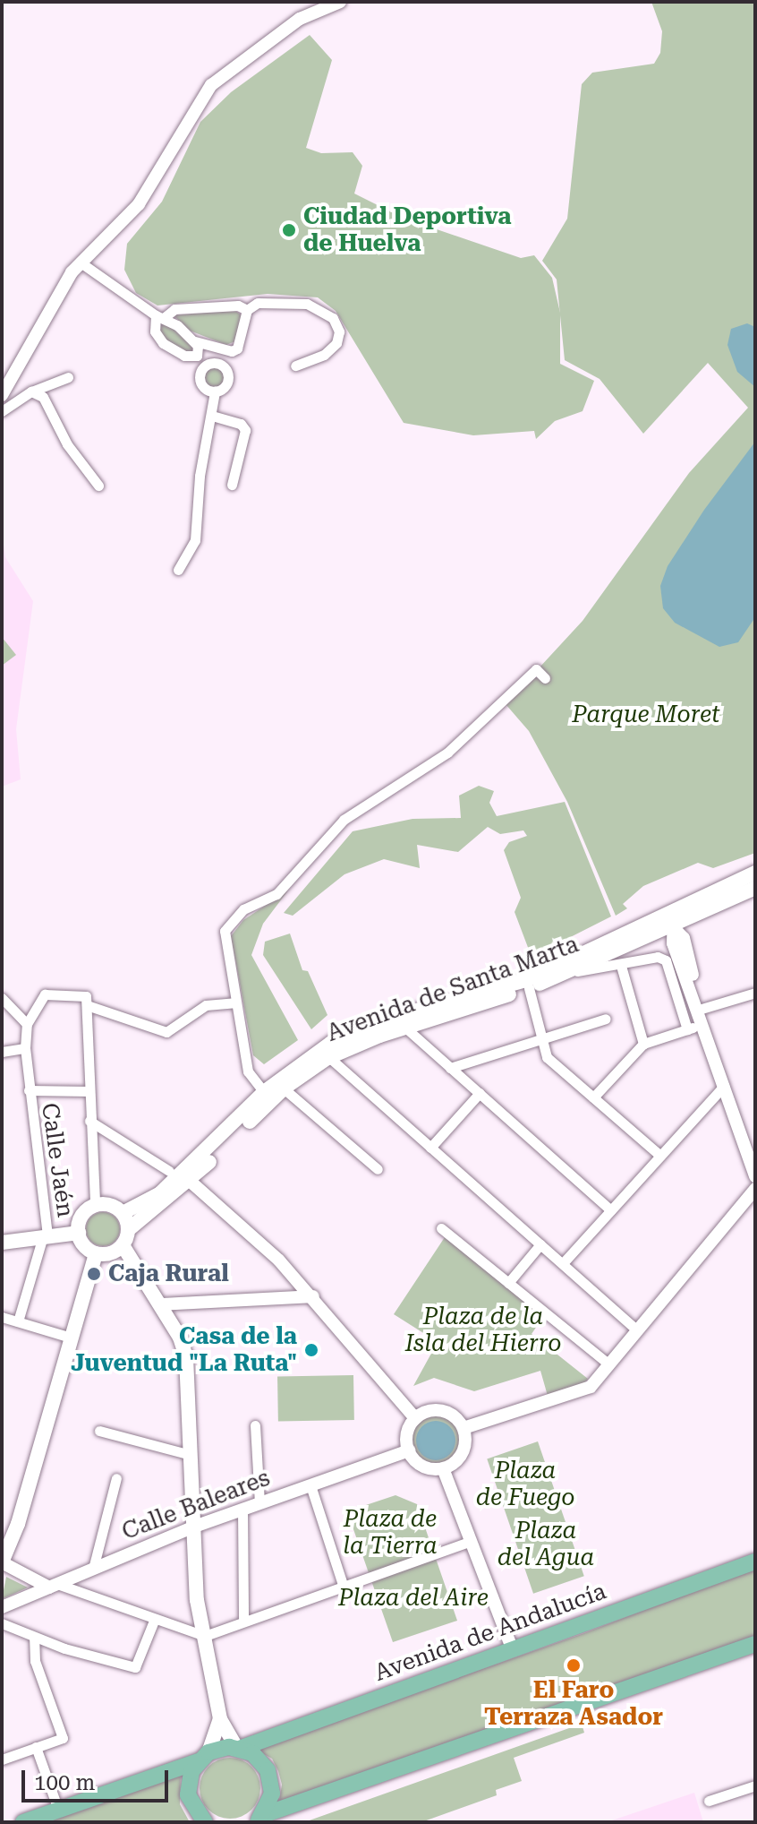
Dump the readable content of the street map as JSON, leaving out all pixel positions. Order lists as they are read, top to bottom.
{
  "streets": {
    "main road": ["Avenida de Santa Marta", "Avenida de Andalucía"],
    "street": ["Calle Jaén", "Calle Baleares"]
  },
  "parks": [
    "Parque Moret",
    "Plaza de la Isla del Hierro",
    "Plaza de Fuego",
    "Plaza de la Tierra",
    "Plaza del Agua",
    "Plaza del Aire"
  ],
  "places": [
    "Ciudad Deportiva de Huelva",
    "Caja Rural",
    "Casa de la Juventud \"La Ruta\"",
    "El Faro Terraza Asador"
  ],
  "scale_bar": "100 m"
}
